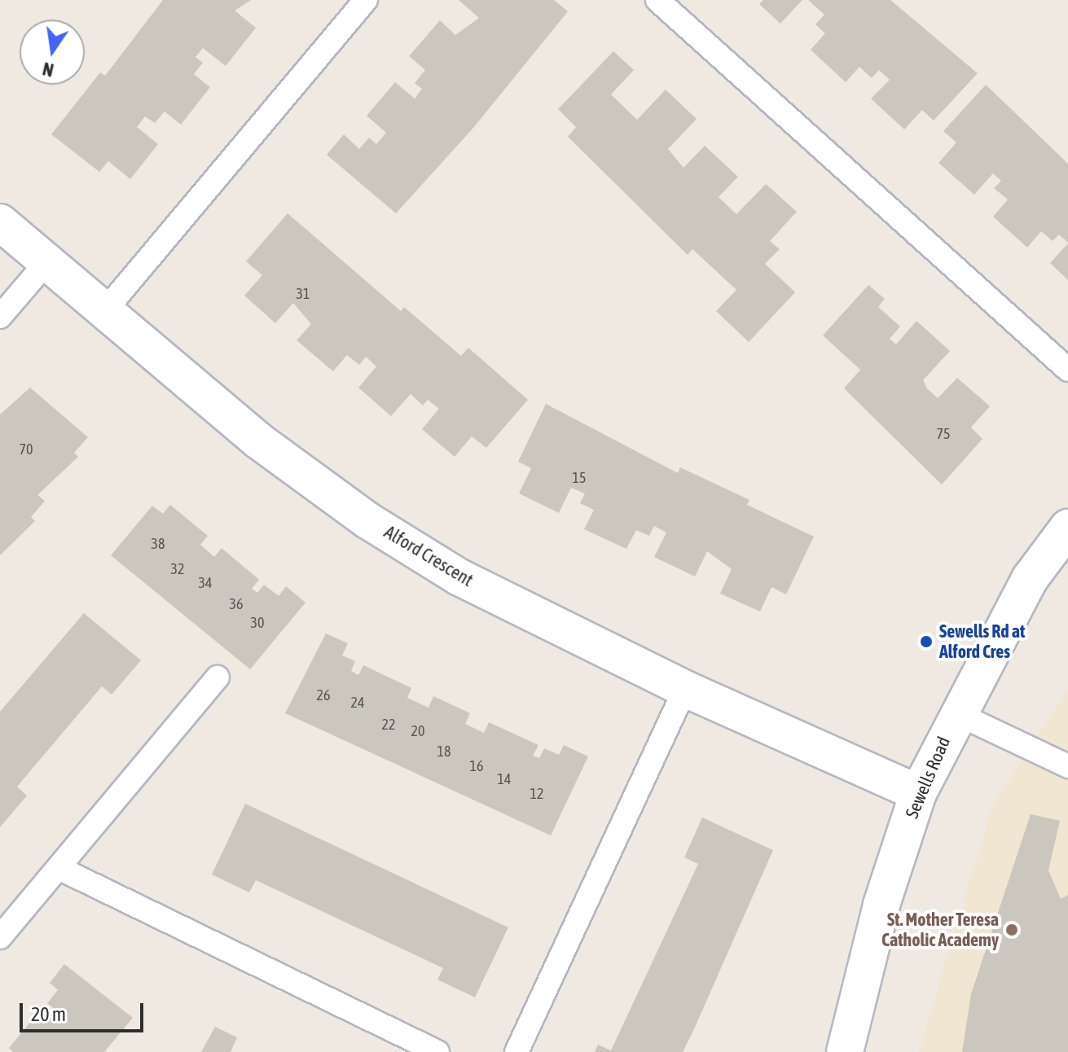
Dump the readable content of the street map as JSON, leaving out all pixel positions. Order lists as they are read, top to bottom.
{
  "streets": {
    "street": ["Alford Crescent", "Sewells Road"]
  },
  "crossings": [
    ["Alford Crescent", "Sewells Road"]
  ],
  "places": ["Sewells Rd at Alford Cres", "St. Mother Teresa Catholic Academy"],
  "house_numbers": [
    "31",
    "75",
    "70",
    "15",
    "38",
    "32",
    "34",
    "36",
    "30",
    "26",
    "24",
    "22",
    "20",
    "18",
    "16",
    "14",
    "12"
  ],
  "scale_bar": "20 m",
  "north": "bottom"
}
